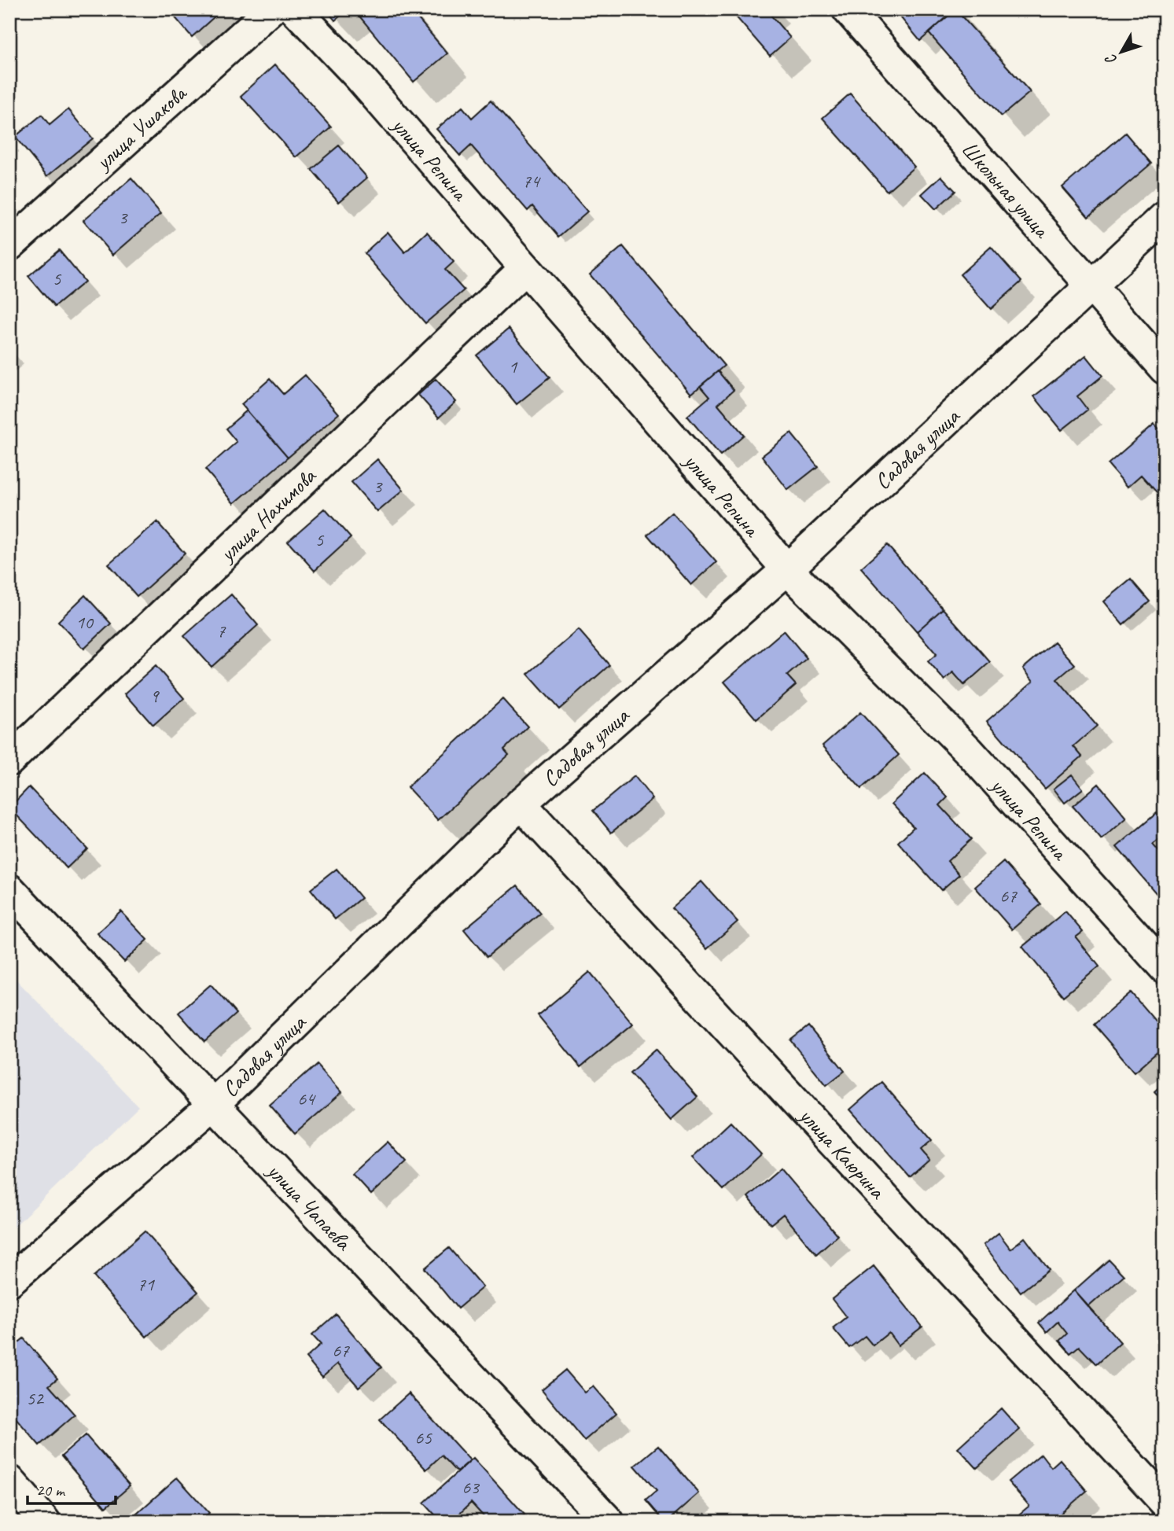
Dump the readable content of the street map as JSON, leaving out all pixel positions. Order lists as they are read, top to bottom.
{
  "streets": {
    "street": [
      "улица Ушакова",
      "улица Репина",
      "Школьная улица",
      "Садовая улица",
      "улица Нахимова",
      "улица Каюрина",
      "улица Чапаева"
    ]
  },
  "crossings": [
    ["улица Репина", "Садовая улица"],
    ["улица Репина", "улица Нахимова"],
    ["Школьная улица", "Садовая улица"],
    ["Садовая улица", "улица Каюрина"],
    ["Садовая улица", "улица Чапаева"]
  ],
  "house_numbers": [
    "74",
    "3",
    "5",
    "1",
    "3",
    "5",
    "10",
    "7",
    "9",
    "67",
    "64",
    "71",
    "67",
    "52",
    "65",
    "63"
  ],
  "scale_bar": "20 m",
  "north": "bottom left"
}
